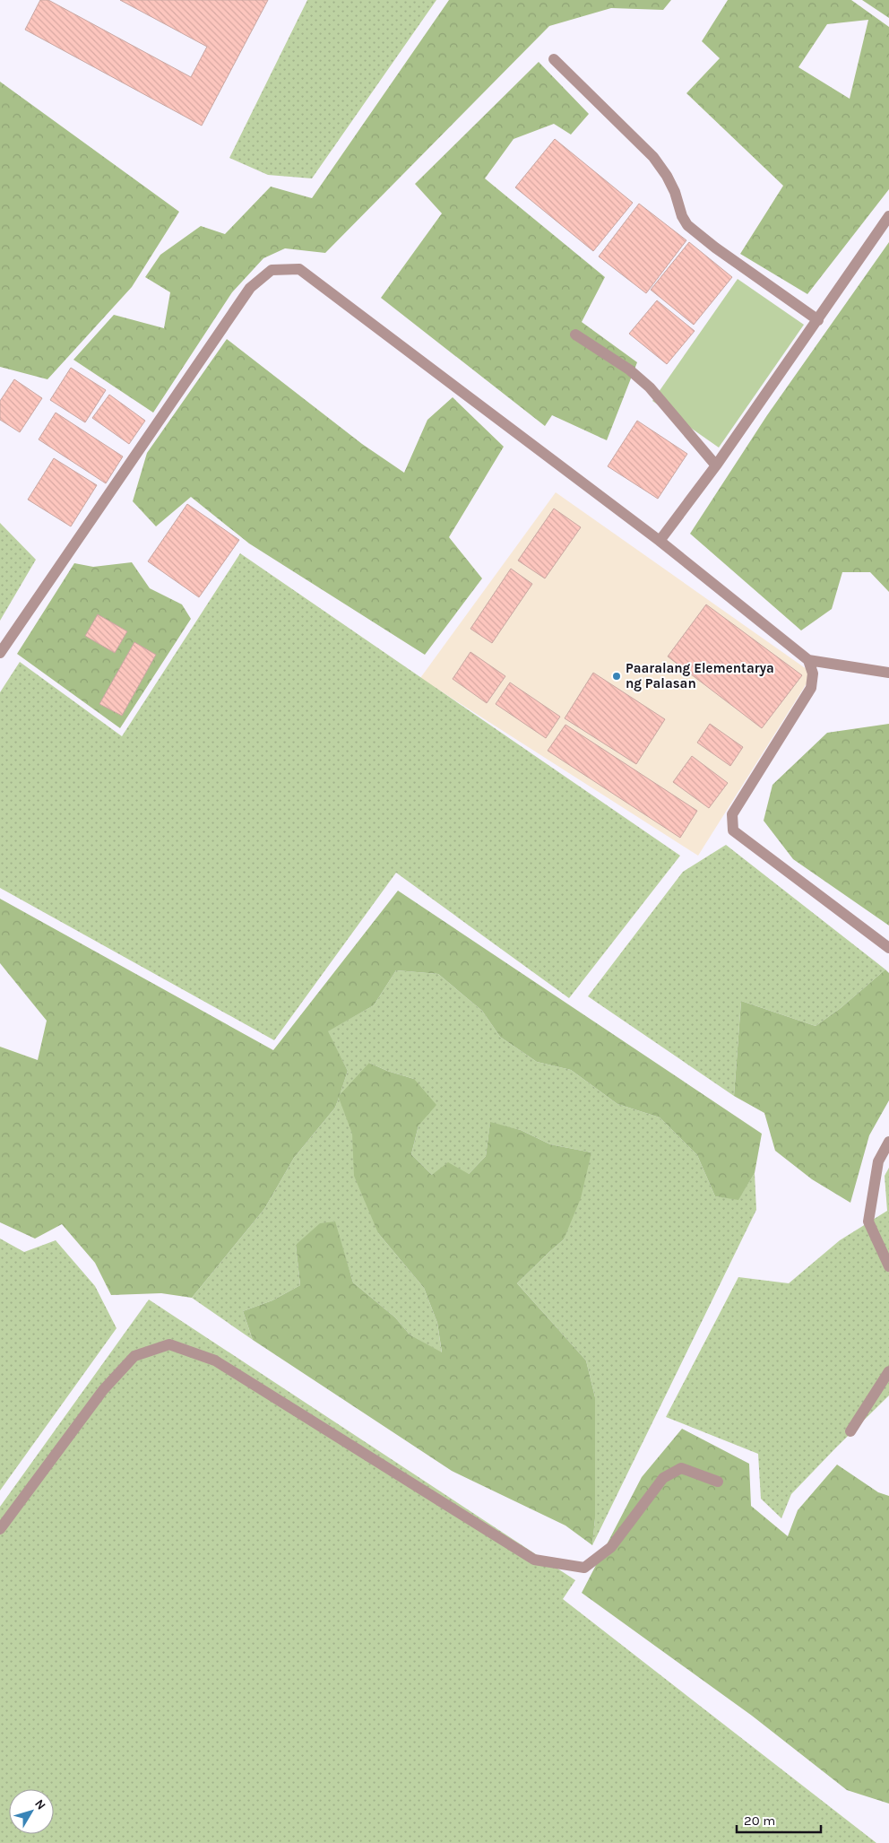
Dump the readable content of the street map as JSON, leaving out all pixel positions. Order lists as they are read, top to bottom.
{
  "places": ["Paaralang Elementarya ng Palasan"],
  "scale_bar": "20 m",
  "north": "top right"
}
